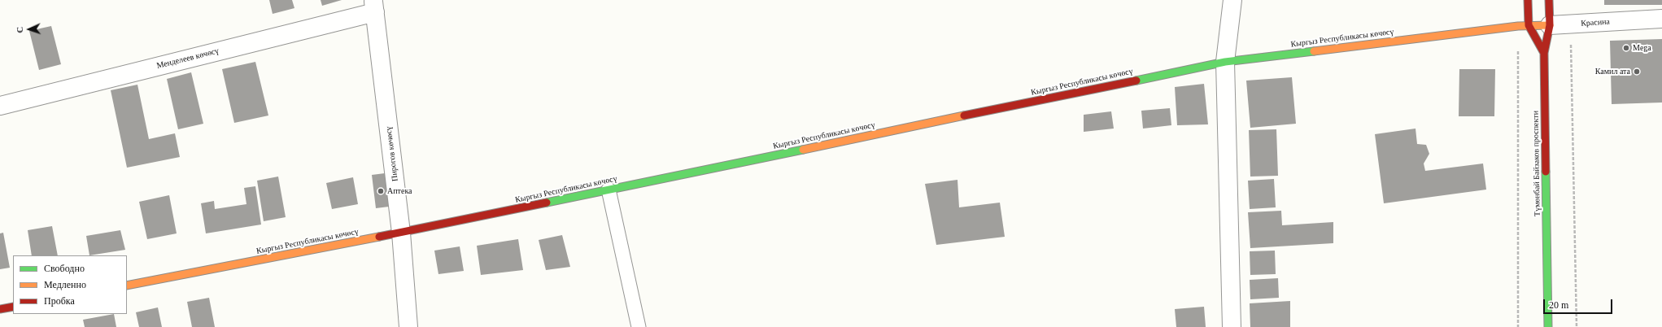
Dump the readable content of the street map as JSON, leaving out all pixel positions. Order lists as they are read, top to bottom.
{
  "streets": {
    "main road": ["Красина", "Кыргыз Республикасы көчөсү", "Түмөнбай Байзаков проспекти"],
    "street": ["Менделеев көчөсү", "Пирогов көчөсү"]
  },
  "crossings": [
    ["Красина", "Кыргыз Республикасы көчөсү"],
    ["Красина", "Түмөнбай Байзаков проспекти"],
    ["Кыргыз Республикасы көчөсү", "Пирогов көчөсү"],
    ["Менделеев көчөсү", "Пирогов көчөсү"]
  ],
  "places": ["Mega", "Камил ата", "Аптека"],
  "legend": ["Свободно", "Медленно", "Пробка"],
  "scale_bar": "20 m",
  "north": "left"
}
